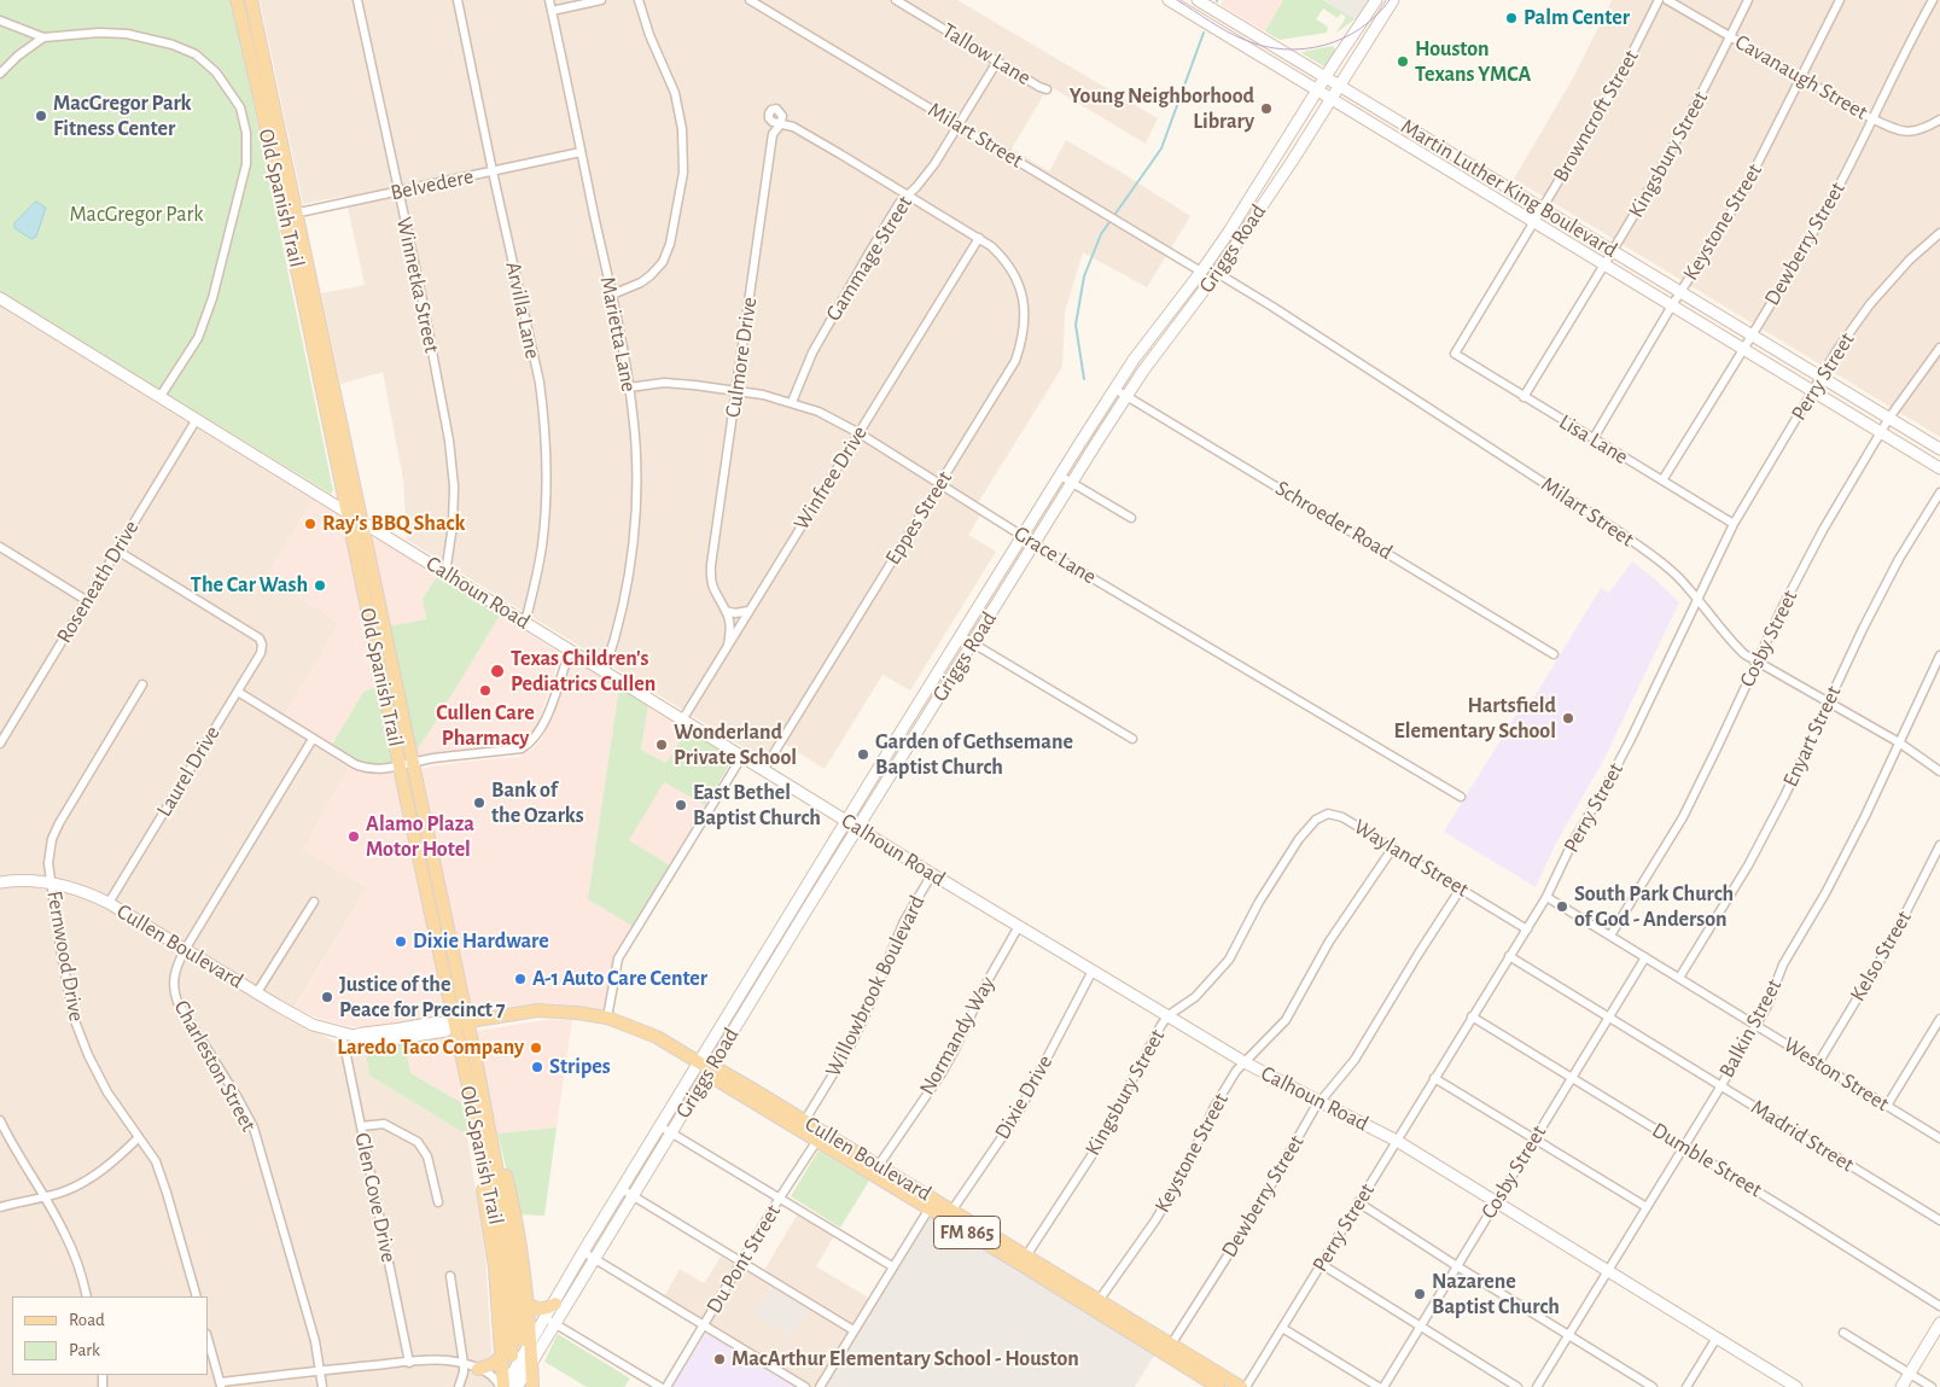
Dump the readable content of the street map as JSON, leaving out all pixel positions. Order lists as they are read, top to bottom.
{
  "streets": {
    "main road": [
      "Martin Luther King Boulevard",
      "Old Spanish Trail",
      "Griggs Road",
      "Calhoun Road",
      "Cullen Boulevard",
      "FM 865"
    ],
    "street": [
      "Tallow Lane",
      "Cavanaugh Street",
      "Browncroft Street",
      "Milart Street",
      "Kingsbury Street",
      "Belvedere",
      "Keystone Street",
      "Dewberry Street",
      "Gammage Street",
      "Winnetka Street",
      "Arvilla Lane",
      "Marietta Lane",
      "Culmore Drive",
      "Perry Street",
      "Lisa Lane",
      "Winfree Drive",
      "Eppes Street",
      "Schroeder Road",
      "Grace Lane",
      "Roseneath Drive",
      "Cosby Street",
      "Enyart Street",
      "Laurel Drive",
      "Wayland Street",
      "Fernwood Drive",
      "Kelso Street",
      "Willowbrook Boulevard",
      "Balkin Street",
      "Normandy Way",
      "Charleston Street",
      "Weston Street",
      "Dixie Drive",
      "Madrid Street",
      "Dumble Street",
      "Glen Cove Drive",
      "Du Pont Street"
    ]
  },
  "crossings": [
    ["Tallow Lane", "Gammage Street"],
    ["Cavanaugh Street", "Kingsbury Street"],
    ["Cavanaugh Street", "Keystone Street"],
    ["Cavanaugh Street", "Dewberry Street"],
    ["Browncroft Street", "Martin Luther King Boulevard"],
    ["Browncroft Street", "Lisa Lane"],
    ["Milart Street", "Griggs Road"],
    ["Milart Street", "Gammage Street"],
    ["Milart Street", "Perry Street"],
    ["Milart Street", "Cosby Street"],
    ["Milart Street", "Enyart Street"],
    ["Milart Street", "Balkin Street"],
    ["Kingsbury Street", "Martin Luther King Boulevard"],
    ["Kingsbury Street", "Lisa Lane"],
    ["Kingsbury Street", "Calhoun Road"],
    ["Kingsbury Street", "Wayland Street"],
    ["Kingsbury Street", "Cullen Boulevard"],
    ["Belvedere", "Old Spanish Trail"],
    ["Belvedere", "Winnetka Street"],
    ["Belvedere", "Arvilla Lane"],
    ["Belvedere", "Marietta Lane"],
    ["Martin Luther King Boulevard", "Keystone Street"],
    ["Martin Luther King Boulevard", "Dewberry Street"],
    ["Martin Luther King Boulevard", "Griggs Road"],
    ["Martin Luther King Boulevard", "Perry Street"],
    ["Martin Luther King Boulevard", "Cosby Street"],
    ["Old Spanish Trail", "Griggs Road"],
    ["Old Spanish Trail", "Calhoun Road"],
    ["Old Spanish Trail", "Cullen Boulevard"],
    ["Keystone Street", "Lisa Lane"],
    ["Keystone Street", "Calhoun Road"],
    ["Keystone Street", "Wayland Street"],
    ["Keystone Street", "Cullen Boulevard"],
    ["Dewberry Street", "Lisa Lane"],
    ["Dewberry Street", "Calhoun Road"],
    ["Dewberry Street", "Wayland Street"],
    ["Dewberry Street", "Cullen Boulevard"],
    ["Griggs Road", "Schroeder Road"],
    ["Griggs Road", "Grace Lane"],
    ["Griggs Road", "Calhoun Road"],
    ["Griggs Road", "Cullen Boulevard"],
    ["Gammage Street", "Eppes Street"],
    ["Gammage Street", "Grace Lane"],
    ["Winnetka Street", "Calhoun Road"],
    ["Arvilla Lane", "Calhoun Road"],
    ["Marietta Lane", "Grace Lane"],
    ["Marietta Lane", "Calhoun Road"],
    ["Culmore Drive", "Winfree Drive"],
    ["Culmore Drive", "Eppes Street"],
    ["Culmore Drive", "Grace Lane"],
    ["Perry Street", "Lisa Lane"],
    ["Perry Street", "Calhoun Road"],
    ["Perry Street", "Wayland Street"],
    ["Perry Street", "Cullen Boulevard"],
    ["Perry Street", "Weston Street"],
    ["Perry Street", "Madrid Street"],
    ["Perry Street", "Dumble Street"],
    ["Winfree Drive", "Eppes Street"],
    ["Winfree Drive", "Grace Lane"],
    ["Winfree Drive", "Calhoun Road"],
    ["Eppes Street", "Grace Lane"],
    ["Eppes Street", "Calhoun Road"],
    ["Roseneath Drive", "Calhoun Road"],
    ["Roseneath Drive", "Laurel Drive"],
    ["Calhoun Road", "Cosby Street"],
    ["Calhoun Road", "Willowbrook Boulevard"],
    ["Calhoun Road", "Balkin Street"],
    ["Calhoun Road", "Normandy Way"],
    ["Calhoun Road", "Dixie Drive"],
    ["Cosby Street", "Weston Street"],
    ["Cosby Street", "Madrid Street"],
    ["Cosby Street", "Dumble Street"],
    ["Enyart Street", "Weston Street"],
    ["Laurel Drive", "Cullen Boulevard"],
    ["Cullen Boulevard", "Fernwood Drive"],
    ["Cullen Boulevard", "Willowbrook Boulevard"],
    ["Cullen Boulevard", "Normandy Way"],
    ["Cullen Boulevard", "Charleston Street"],
    ["Cullen Boulevard", "Dixie Drive"],
    ["Cullen Boulevard", "Glen Cove Drive"],
    ["Cullen Boulevard", "Du Pont Street"],
    ["Kelso Street", "Weston Street"],
    ["Balkin Street", "Weston Street"],
    ["Balkin Street", "Madrid Street"],
    ["Balkin Street", "Dumble Street"]
  ],
  "parks": ["MacGregor Park"],
  "places": [
    "Palm Center",
    "Houston Texans YMCA",
    "Young Neighborhood Library",
    "MacGregor Park Fitness Center",
    "Ray's BBQ Shack",
    "The Car Wash",
    "Texas Children's Pediatrics Cullen",
    "Cullen Care Pharmacy",
    "Hartsfield Elementary School",
    "Wonderland Private School",
    "Garden of Gethsemane Baptist Church",
    "Bank of the Ozarks",
    "East Bethel Baptist Church",
    "Alamo Plaza Motor Hotel",
    "South Park Church of God - Anderson",
    "Dixie Hardware",
    "A-1 Auto Care Center",
    "Justice of the Peace for Precinct 7",
    "Laredo Taco Company",
    "Stripes",
    "Nazarene Baptist Church",
    "MacArthur Elementary School - Houston"
  ],
  "legend": ["Road", "Park"]
}
